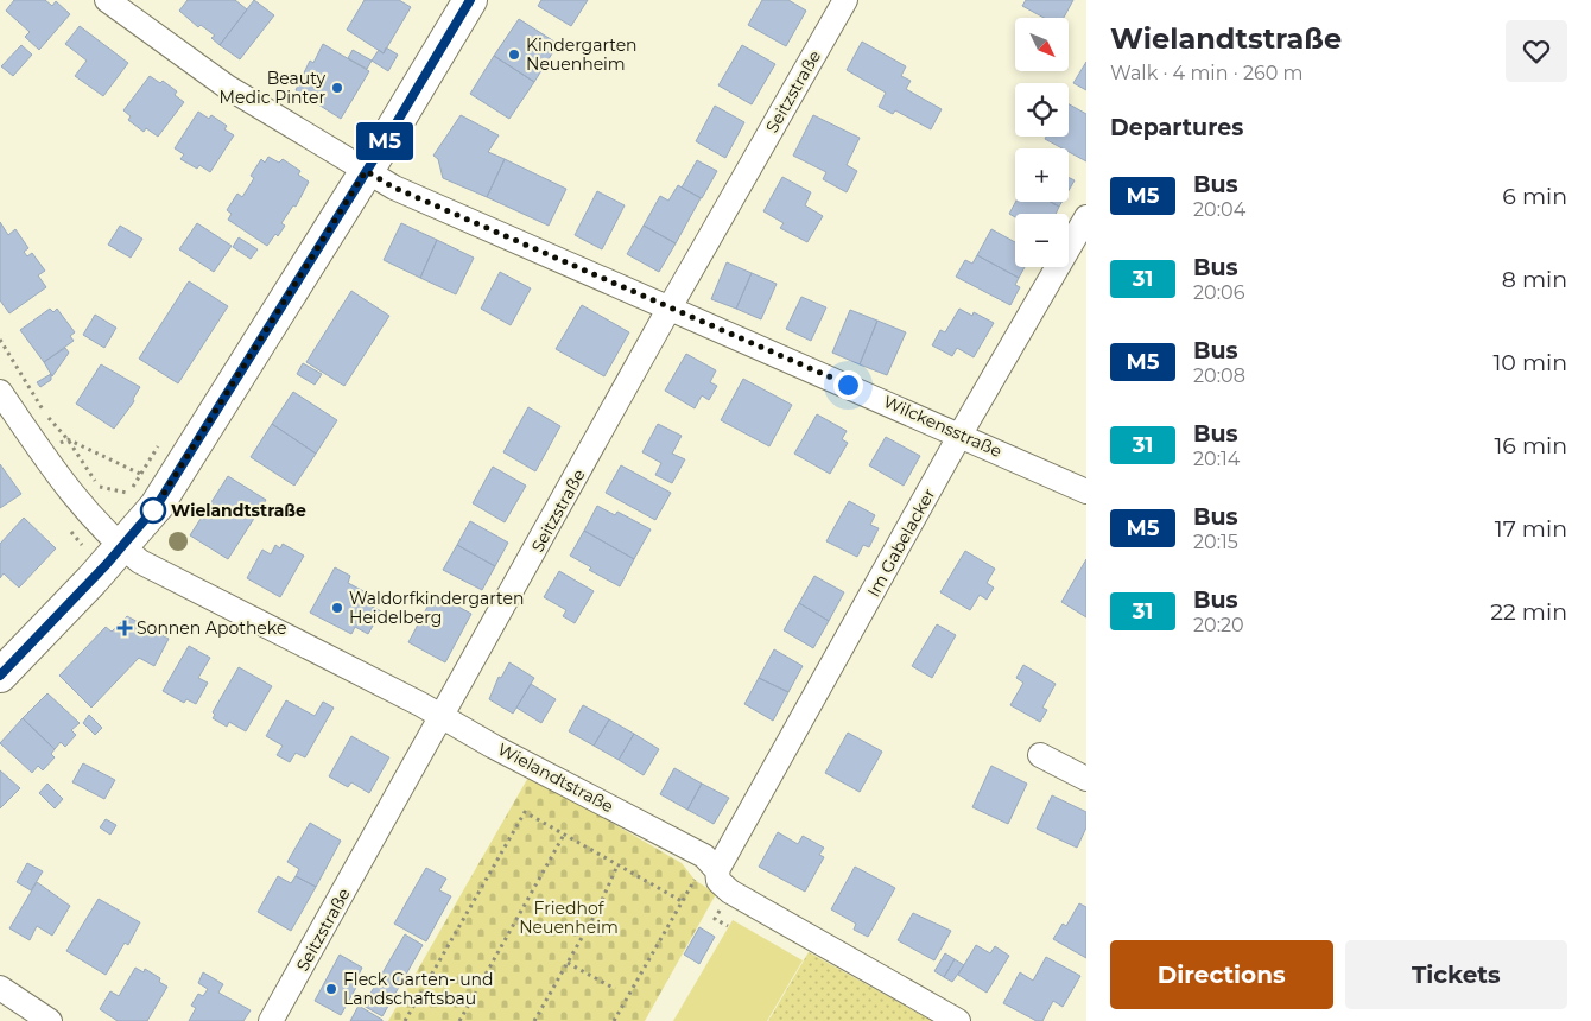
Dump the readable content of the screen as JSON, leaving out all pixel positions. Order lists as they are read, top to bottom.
{
  "streets": {
    "street": [
      "Seitzstraße",
      "Wilckensstraße",
      "Im Gabelacker",
      "Wielandtstraße"
    ]
  },
  "crossings": [
    ["Seitzstraße", "Wilckensstraße"],
    ["Seitzstraße", "Wielandtstraße"],
    ["Wilckensstraße", "Im Gabelacker"],
    ["Im Gabelacker", "Wielandtstraße"]
  ],
  "parks": ["Friedhof Neuenheim"],
  "places": {
    "other": [
      "Kindergarten Neuenheim",
      "Beauty Medic Pinter",
      "Wielandtstraße",
      "Waldorfkindergarten Heidelberg",
      "Fleck Garten- und Landschaftsbau"
    ],
    "health": ["Sonnen Apotheke"]
  },
  "lines": ["bus line M5"],
  "north": "bottom right",
  "page": {
    "on_map": "M5",
    "heading": [
      ["Wielandtstraße", "Walk · 4 min · 260 m"],
      "Departures"
    ],
    "map_buttons": ["+", "−"],
    "list": [
      {
        "mark": "M5",
        "name": "Bus",
        "note": "20:04",
        "value": "6 min"
      },
      {
        "mark": "31",
        "name": "Bus",
        "note": "20:06",
        "value": "8 min"
      },
      {
        "mark": "M5",
        "name": "Bus",
        "note": "20:08",
        "value": "10 min"
      },
      {
        "mark": "31",
        "name": "Bus",
        "note": "20:14",
        "value": "16 min"
      },
      {
        "mark": "M5",
        "name": "Bus",
        "note": "20:15",
        "value": "17 min"
      },
      {
        "mark": "31",
        "name": "Bus",
        "note": "20:20",
        "value": "22 min"
      }
    ],
    "buttons": ["Directions", "Tickets"]
  }
}
